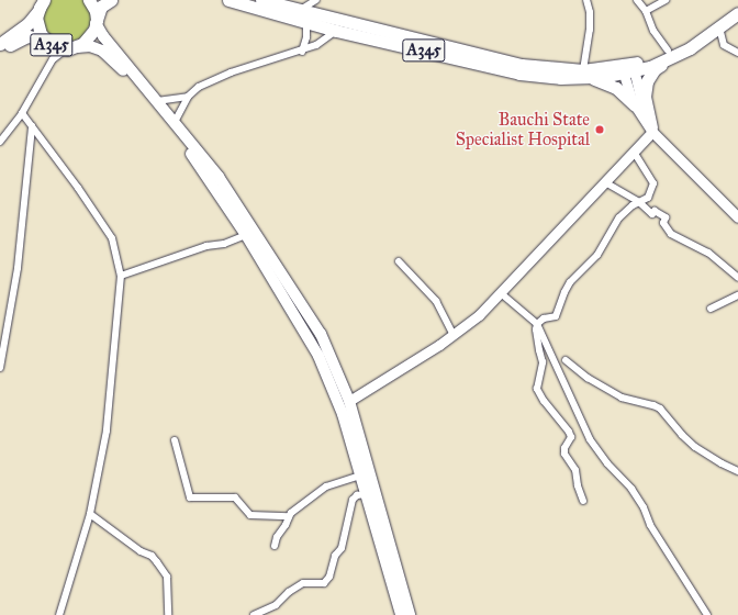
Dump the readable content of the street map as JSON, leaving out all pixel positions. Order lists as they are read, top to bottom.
{
  "streets": {
    "highway": ["A345"]
  },
  "places": ["Bauchi State Specialist Hospital"]
}
